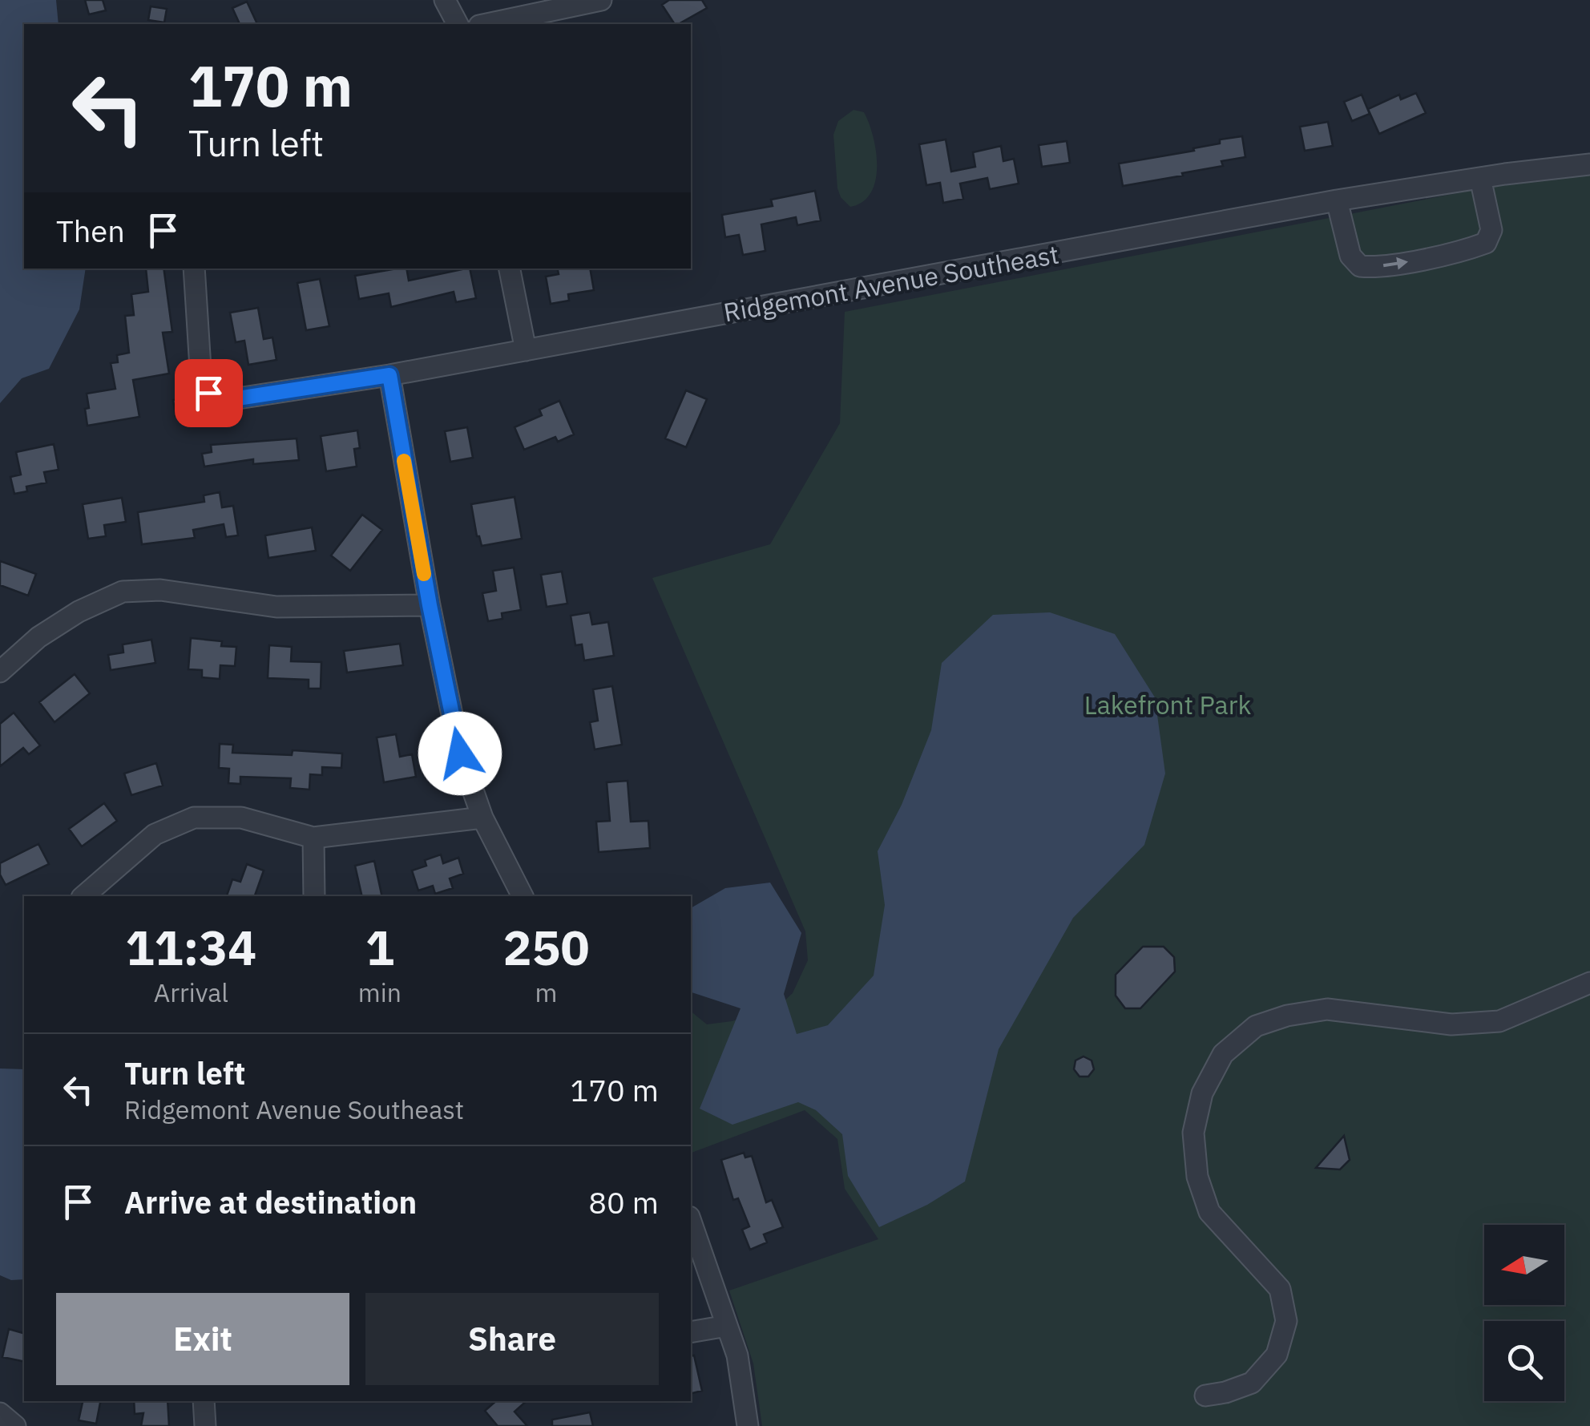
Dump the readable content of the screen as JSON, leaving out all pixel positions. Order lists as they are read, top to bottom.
{
  "streets": {
    "street": ["Ridgemont Avenue Southeast"]
  },
  "parks": ["Lakefront Park"],
  "north": "left",
  "page": {
    "turn": ["170 m", "Turn left"],
    "then": "Then",
    "eta": [
      "11:34",
      "Arrival",
      "1",
      "min",
      "250",
      "m"
    ],
    "list": [
      {
        "name": "Turn left",
        "note": "Ridgemont Avenue Southeast",
        "value": "170 m"
      },
      {
        "name": "Arrive at destination",
        "value": "80 m"
      }
    ],
    "buttons": ["Exit", "Share"]
  }
}
